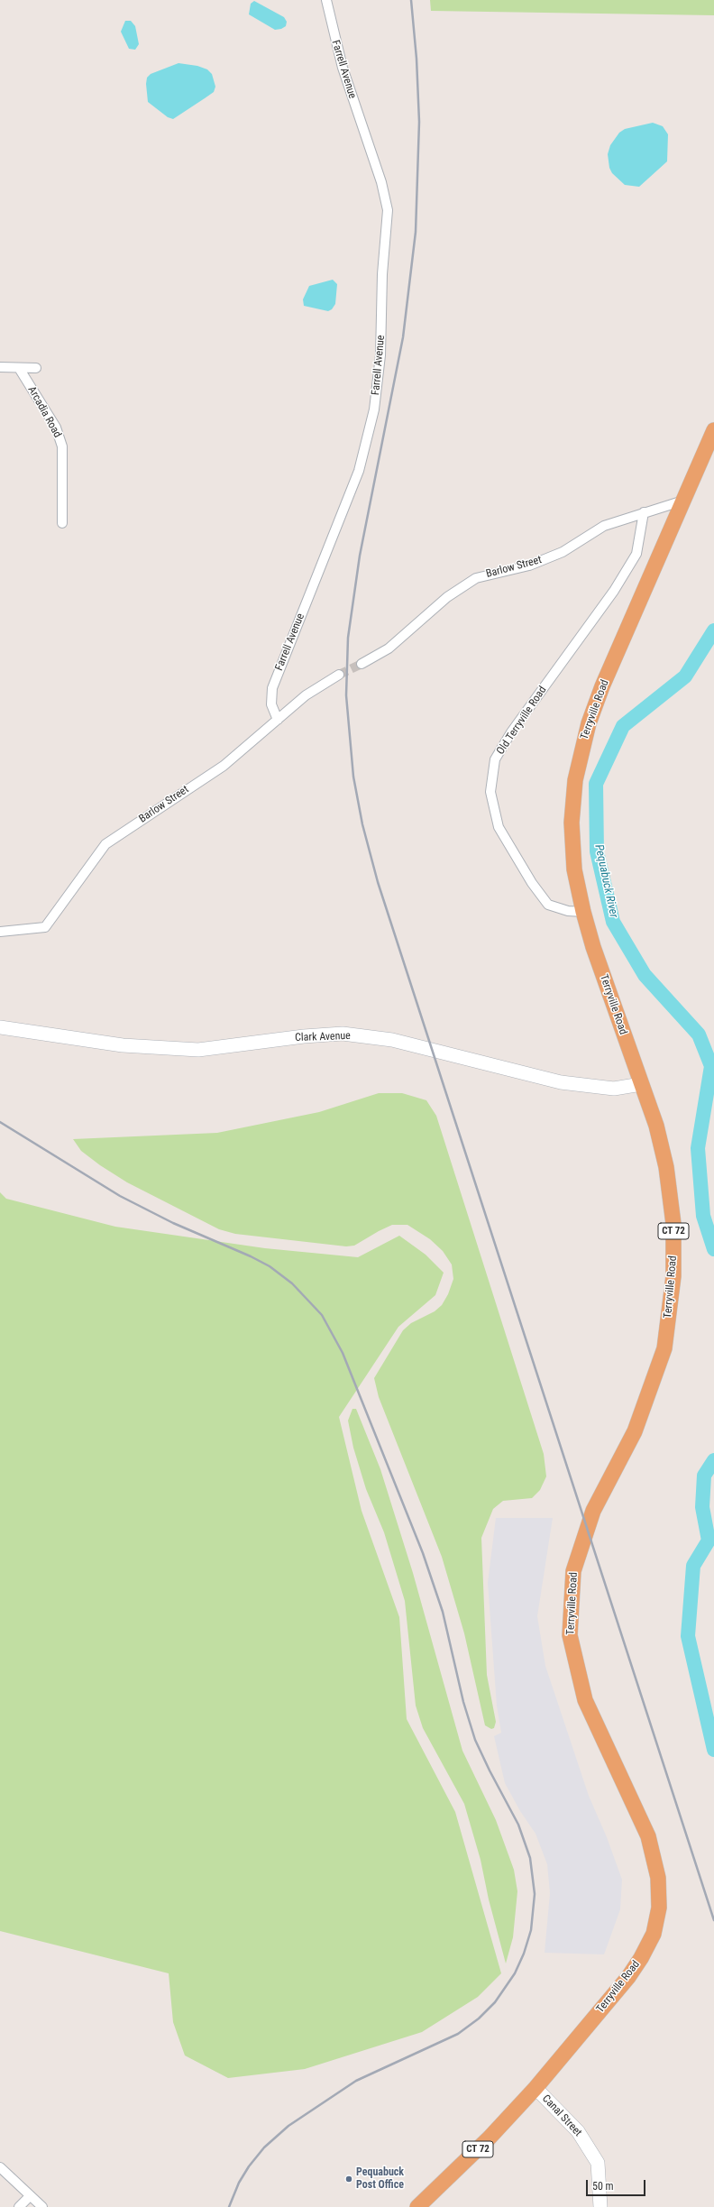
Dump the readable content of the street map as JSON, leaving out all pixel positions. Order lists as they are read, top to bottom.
{
  "streets": {
    "highway": ["Terryville Road", "CT 72"],
    "main road": ["Clark Avenue", "Canal Street"],
    "street": [
      "Farrell Avenue",
      "Arcadia Road",
      "Barlow Street",
      "Old Terryville Road"
    ]
  },
  "crossings": [
    ["Farrell Avenue", "Barlow Street"],
    ["Barlow Street", "Terryville Road"],
    ["Barlow Street", "Old Terryville Road"],
    ["Terryville Road", "Old Terryville Road"],
    ["Terryville Road", "Clark Avenue"],
    ["Terryville Road", "CT 72"],
    ["Terryville Road", "Canal Street"],
    ["CT 72", "Canal Street"]
  ],
  "water": ["Pequabuck River"],
  "places": ["Pequabuck Post Office"],
  "scale_bar": "50 m"
}
